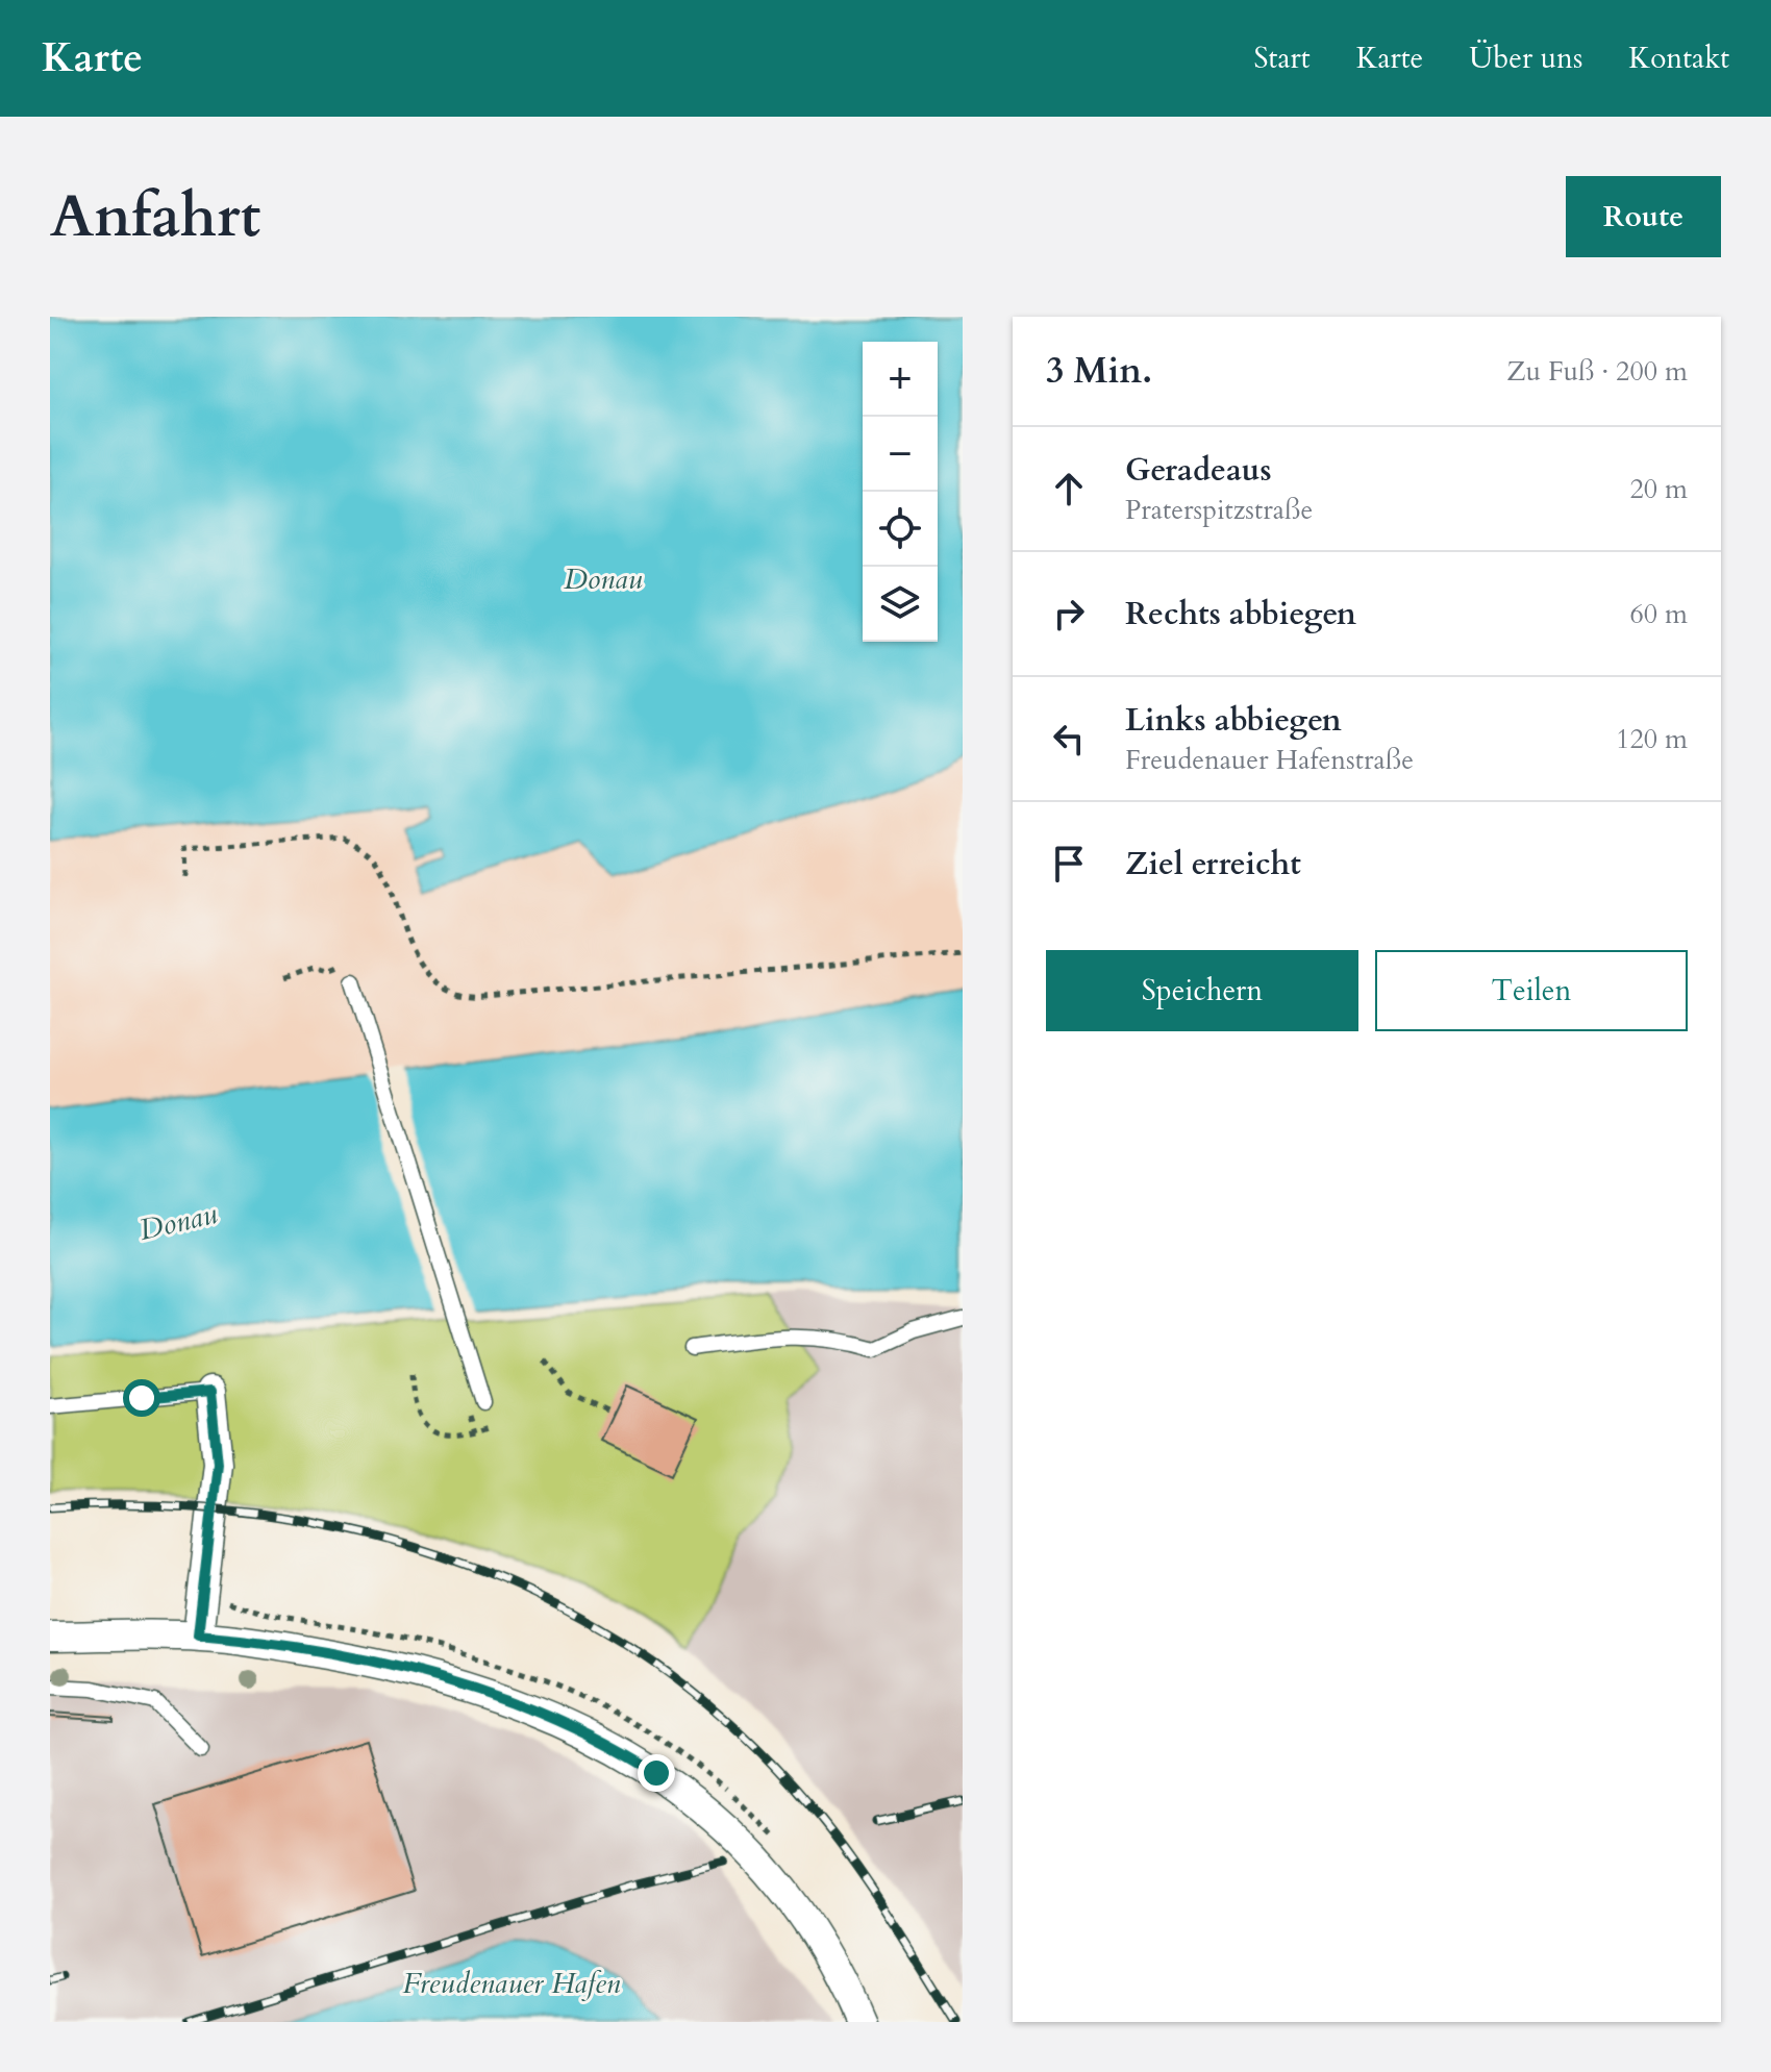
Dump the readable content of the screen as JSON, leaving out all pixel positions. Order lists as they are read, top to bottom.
{
  "water": ["Donau", "Freudenauer Hafen"],
  "page": {
    "header": "Karte",
    "nav": [
      "Start",
      "Karte",
      "Über uns",
      "Kontakt"
    ],
    "buttons": [
      "Route",
      ["Speichern", "Teilen"]
    ],
    "title": "Anfahrt",
    "heading": ["3 Min.", "Zu Fuß · 200 m"],
    "map_buttons": ["+", "−"],
    "list": [
      ["Geradeaus", "Praterspitzstraße", "20 m"],
      ["Rechts abbiegen", "60 m"],
      ["Links abbiegen", "Freudenauer Hafenstraße", "120 m"],
      "Ziel erreicht"
    ]
  }
}
